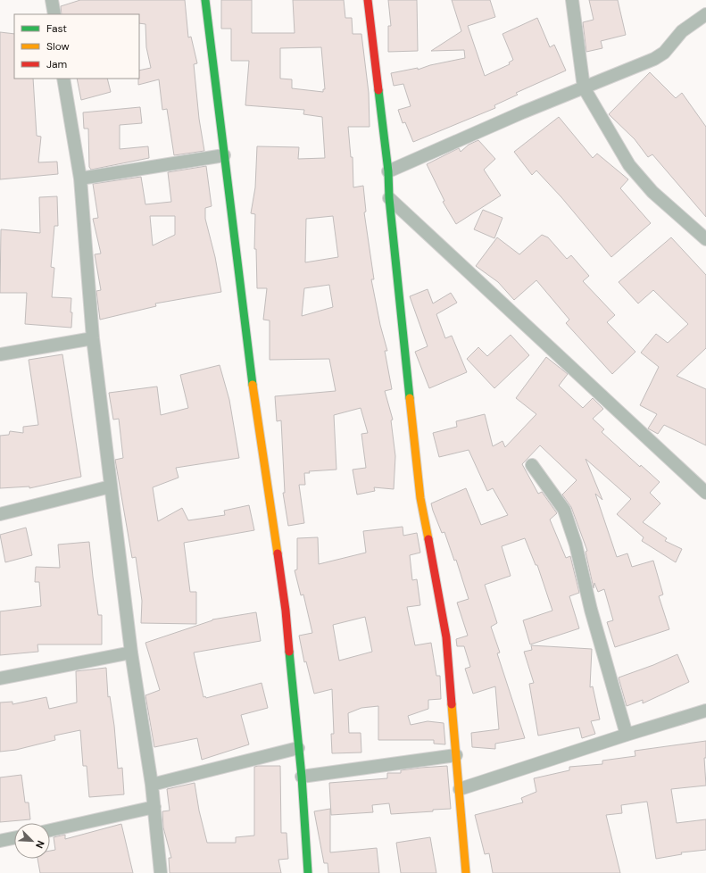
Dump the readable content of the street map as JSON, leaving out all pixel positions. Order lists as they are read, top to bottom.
{
  "legend": ["Fast", "Slow", "Jam"],
  "north": "bottom right"
}
